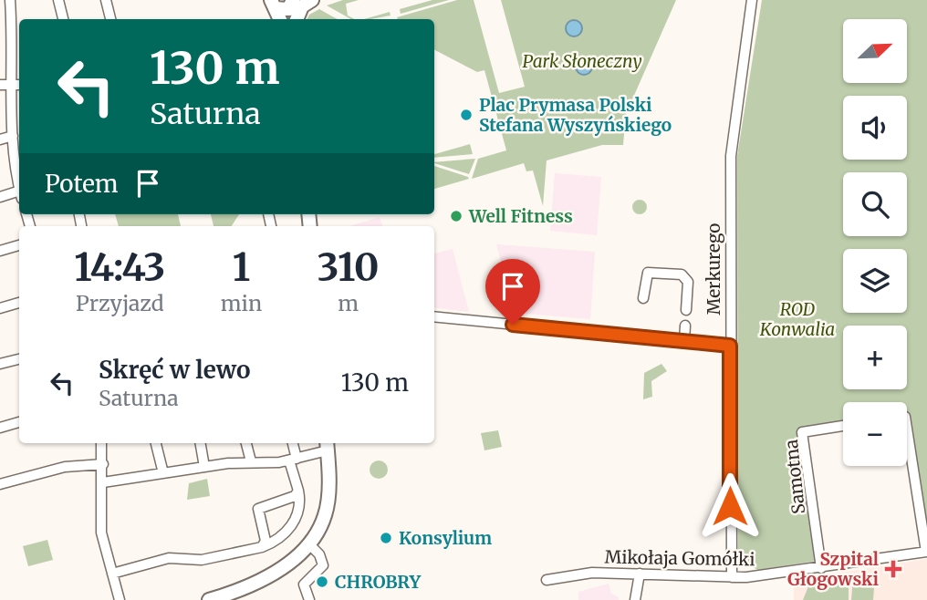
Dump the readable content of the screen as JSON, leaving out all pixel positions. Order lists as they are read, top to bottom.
{
  "streets": {
    "street": ["Merkurego", "Samotna", "Mikołaja Gomółki"]
  },
  "crossings": [
    ["Merkurego", "Mikołaja Gomółki"],
    ["Samotna", "Mikołaja Gomółki"]
  ],
  "parks": ["Park Słoneczny", "ROD Konwalia"],
  "places": {
    "other": [
      "Plac Prymasa Polski Stefana Wyszyńskiego",
      "Well Fitness",
      "Konsylium",
      "CHROBRY"
    ],
    "health": ["Szpital Głogowski"]
  },
  "north": "top right",
  "page": {
    "map_buttons": ["+", "−"],
    "turn": ["130 m", "Saturna"],
    "then": "Potem",
    "eta": [
      "14:43",
      "Przyjazd",
      "1",
      "min",
      "310",
      "m"
    ],
    "list": [
      {
        "name": "Skręć w lewo",
        "note": "Saturna",
        "value": "130 m"
      }
    ]
  }
}
